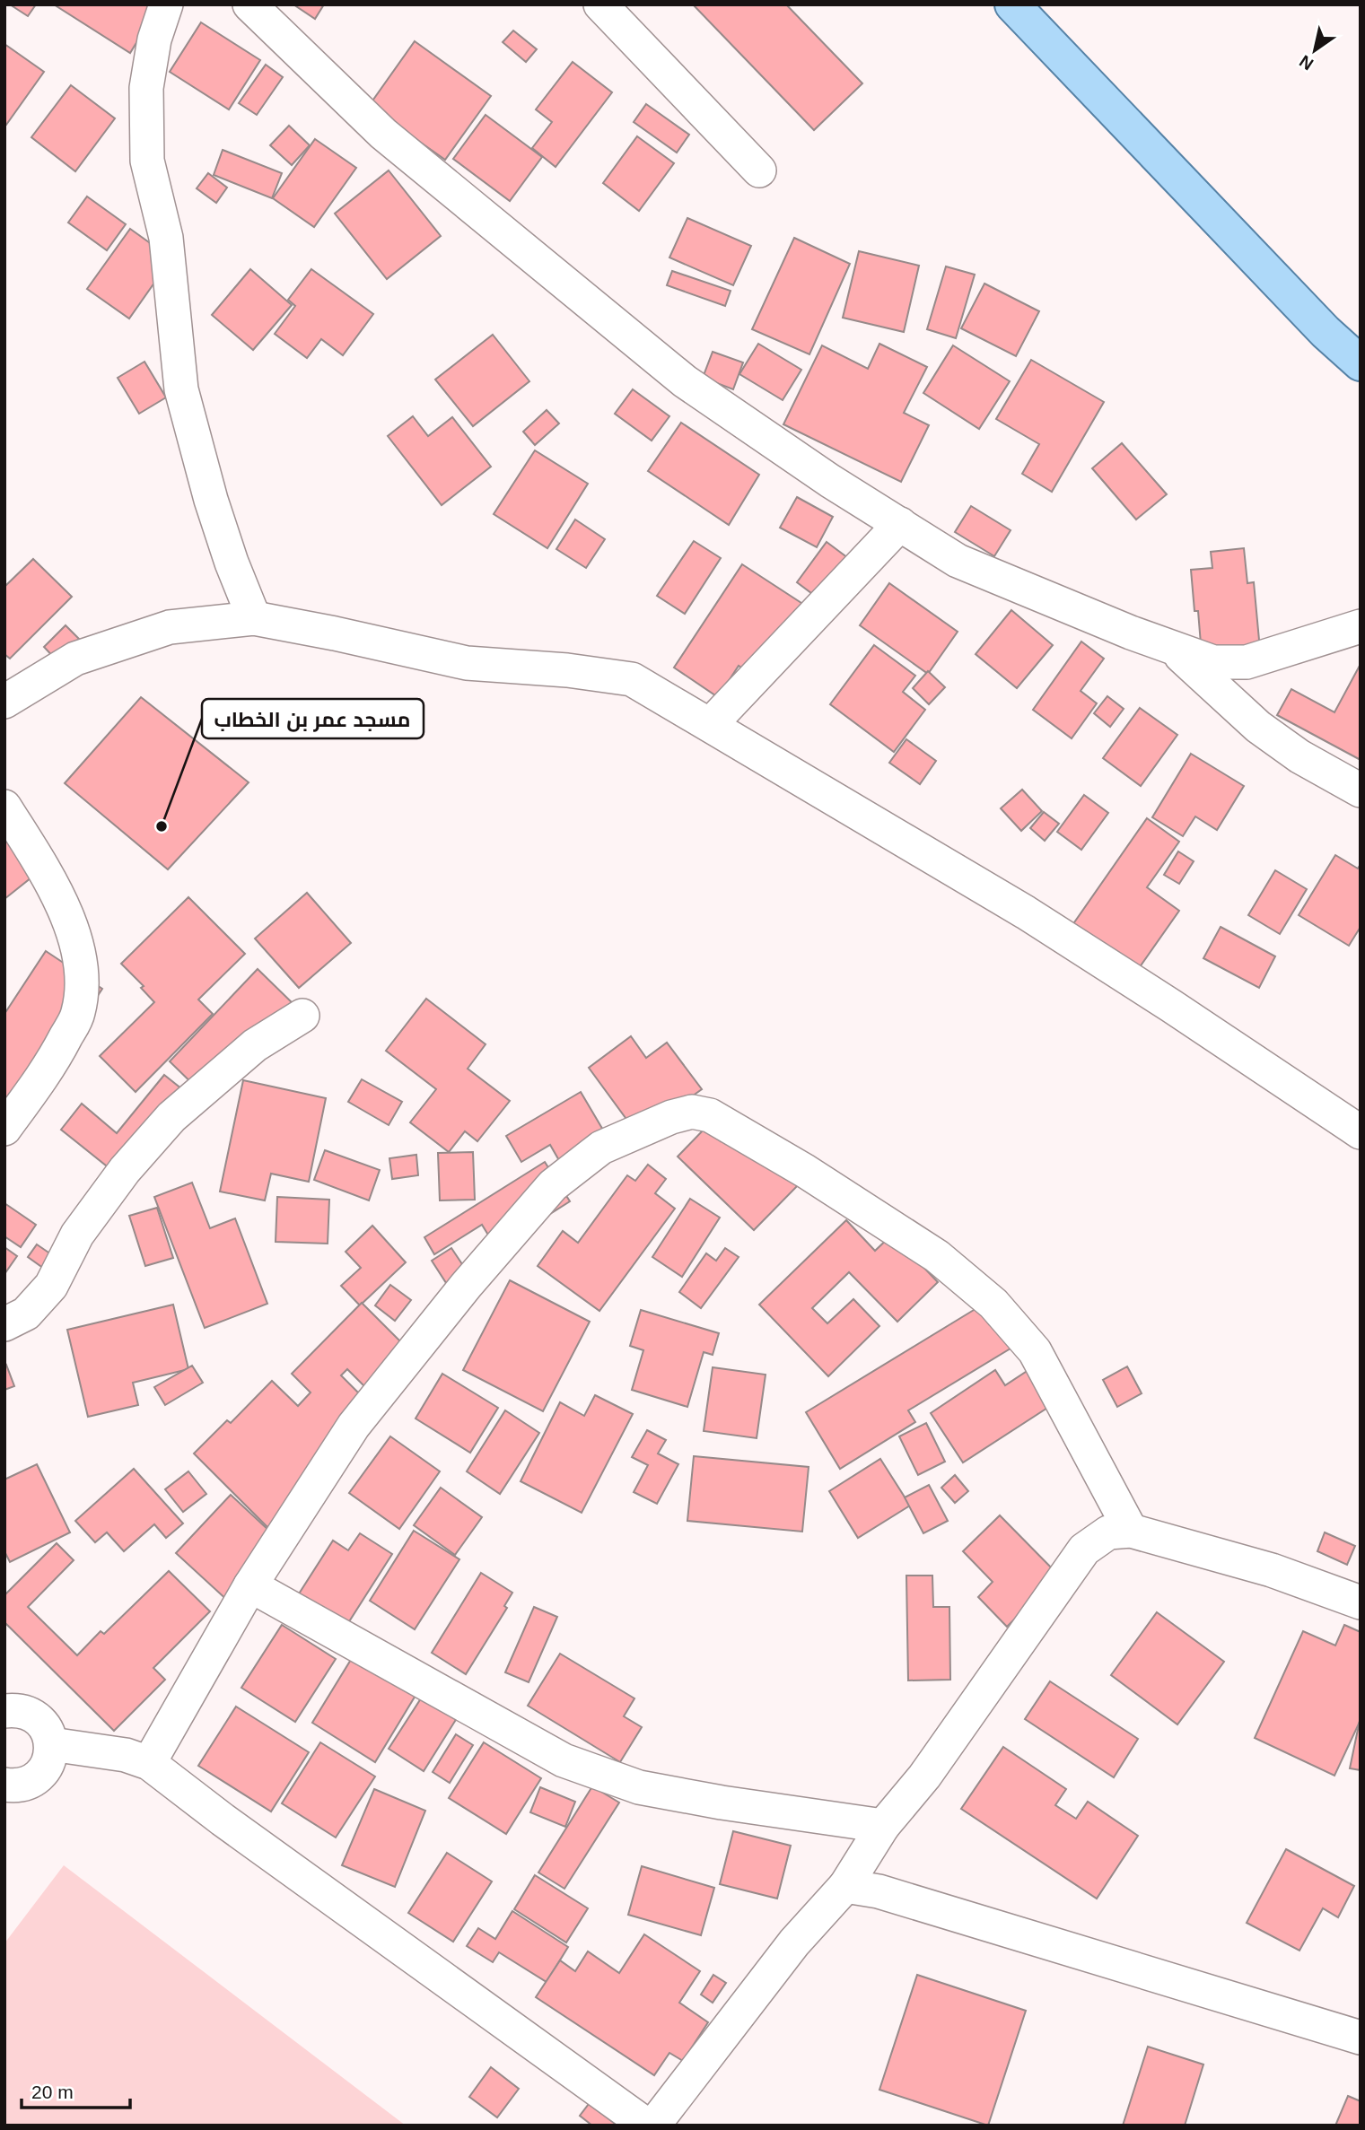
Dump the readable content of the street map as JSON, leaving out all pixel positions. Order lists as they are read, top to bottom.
{
  "places": ["مسجد عمر بن الخطاب"],
  "scale_bar": "20 m",
  "north": "bottom left"
}
